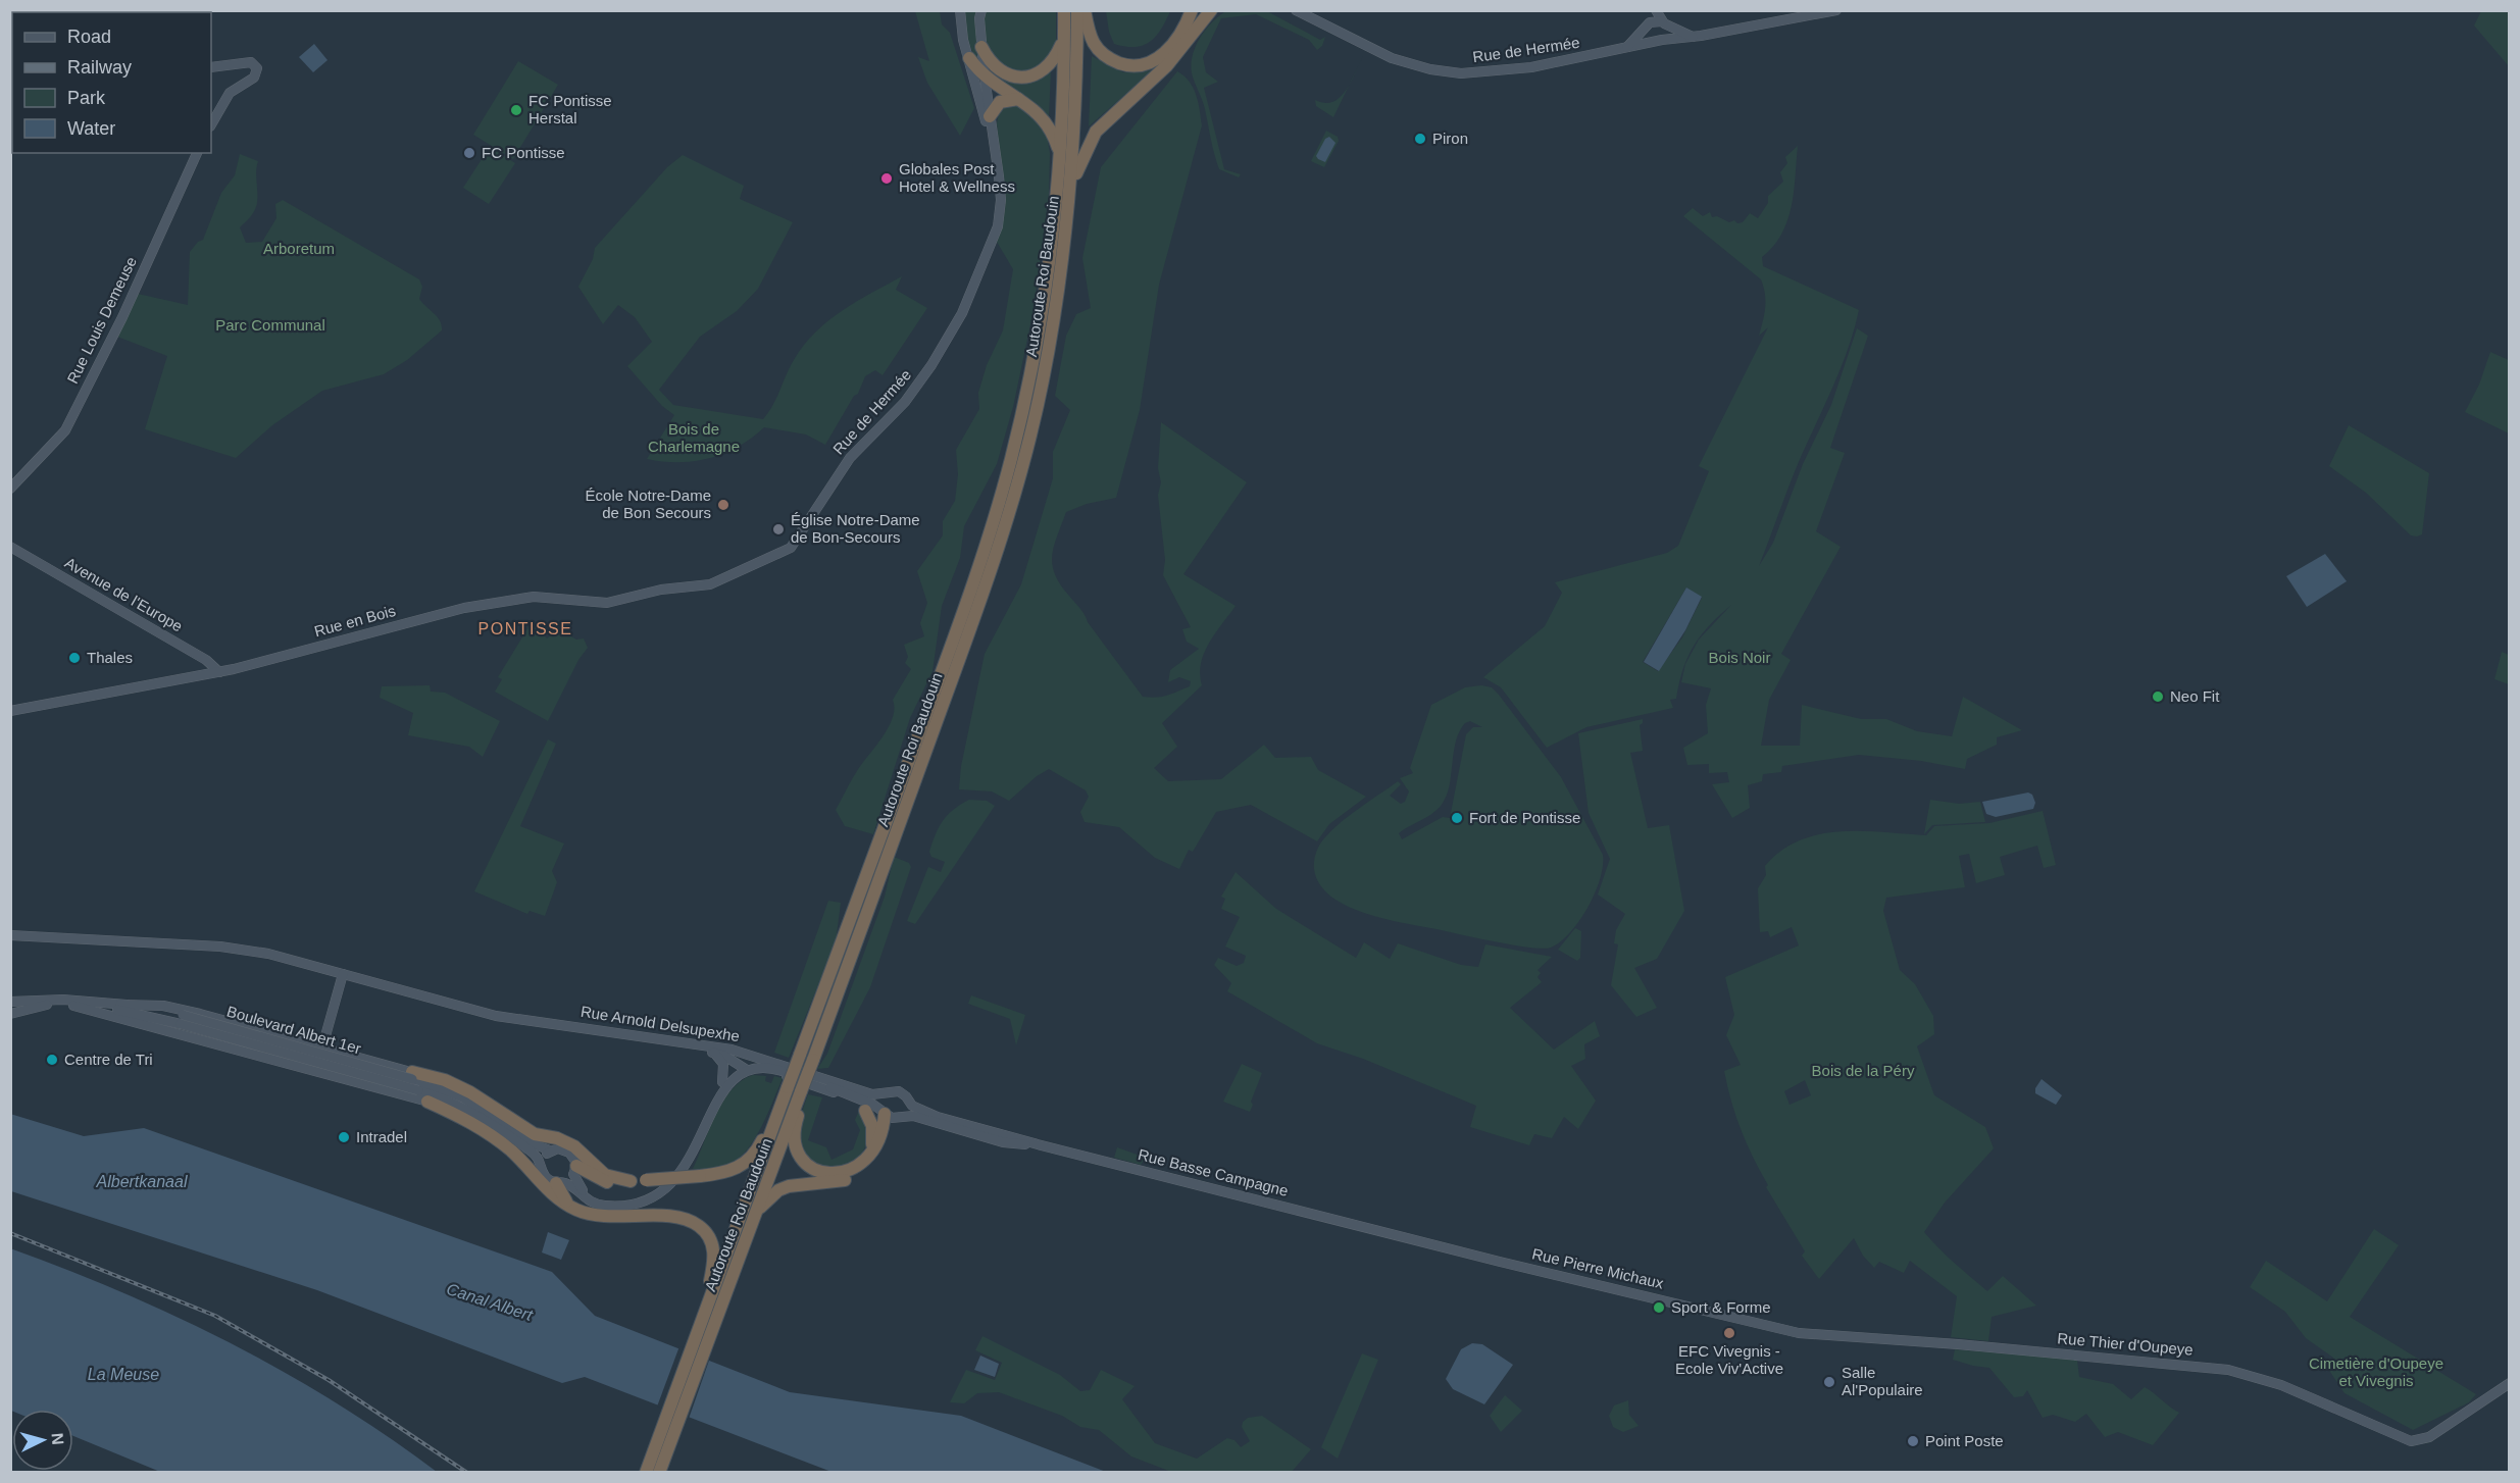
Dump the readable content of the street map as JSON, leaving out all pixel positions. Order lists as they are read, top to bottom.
{
  "streets": {
    "highway": ["Autoroute Roi Baudouin"],
    "main road": [
      "Rue de Hermée",
      "Rue Louis Demeuse",
      "Avenue de l'Europe",
      "Rue en Bois",
      "Rue Arnold Delsupexhe",
      "Boulevard Albert 1er",
      "Rue Basse Campagne",
      "Rue Pierre Michaux",
      "Rue Thier d'Oupeye"
    ]
  },
  "crossings": [
    ["Rue de Hermée", "Rue en Bois"],
    ["Avenue de l'Europe", "Rue en Bois"],
    ["Rue Arnold Delsupexhe", "Boulevard Albert 1er"],
    ["Rue Arnold Delsupexhe", "Rue Basse Campagne"],
    ["Boulevard Albert 1er", "Rue Basse Campagne"],
    ["Rue Basse Campagne", "Rue Pierre Michaux"],
    ["Rue Pierre Michaux", "Rue Thier d'Oupeye"]
  ],
  "districts": ["PONTISSE"],
  "water": ["Albertkanaal", "Canal Albert", "La Meuse"],
  "parks": [
    "Arboretum",
    "Parc Communal",
    "Bois de Charlemagne",
    "Bois Noir",
    "Bois de la Péry",
    "Cimetière d'Oupeye et Vivegnis"
  ],
  "places": [
    "FC Pontisse Herstal",
    "Piron",
    "FC Pontisse",
    "Globales Post Hotel & Wellness",
    "École Notre-Dame de Bon Secours",
    "Église Notre-Dame de Bon-Secours",
    "Thales",
    "Neo Fit",
    "Fort de Pontisse",
    "Centre de Tri",
    "Intradel",
    "Sport & Forme",
    "EFC Vivegnis - Ecole Viv'Active",
    "Salle Al'Populaire",
    "Point Poste"
  ],
  "legend": [
    "Road",
    "Railway",
    "Park",
    "Water"
  ],
  "north": "right"
}
